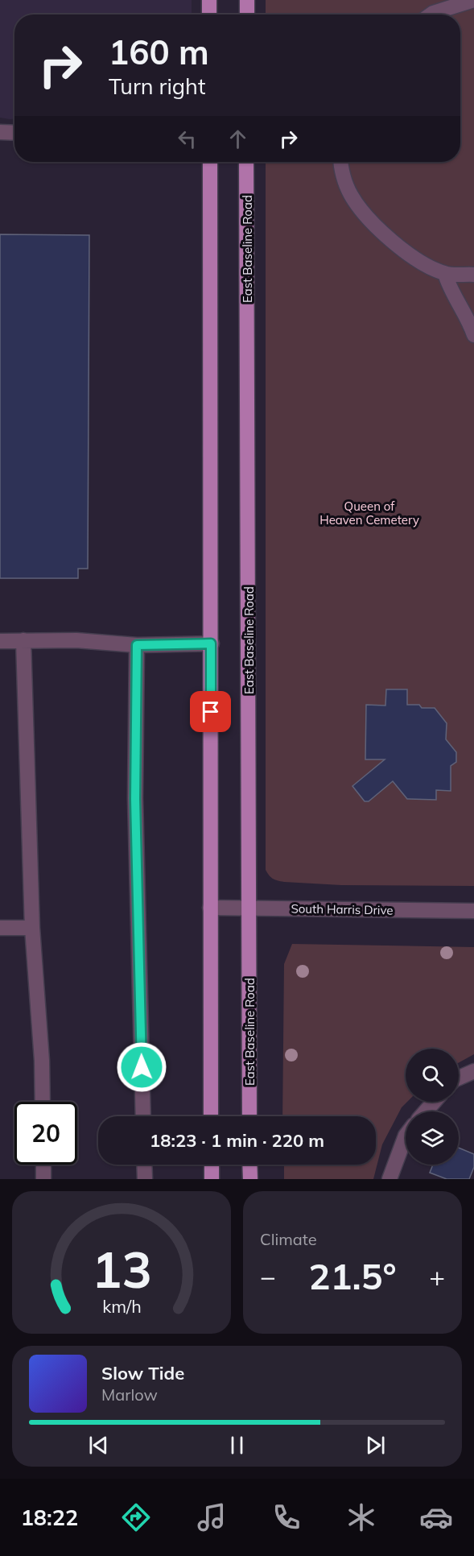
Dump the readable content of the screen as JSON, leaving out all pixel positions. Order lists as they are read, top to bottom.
{
  "streets": {
    "main road": ["East Baseline Road"],
    "street": ["South Harris Drive"]
  },
  "crossings": [
    ["East Baseline Road", "South Harris Drive"]
  ],
  "parks": ["Queen of Heaven Cemetery"],
  "page": {
    "turn": ["160 m", "Turn right"],
    "limit": "20",
    "trip": "18:23 · 1 min · 220 m",
    "tile": "Climate",
    "heat": ["−", "21.5°", "+"],
    "song": ["Slow Tide", "Marlow"],
    "tabs": "18:22",
    "gauge": ["13", "km/h"]
  }
}
